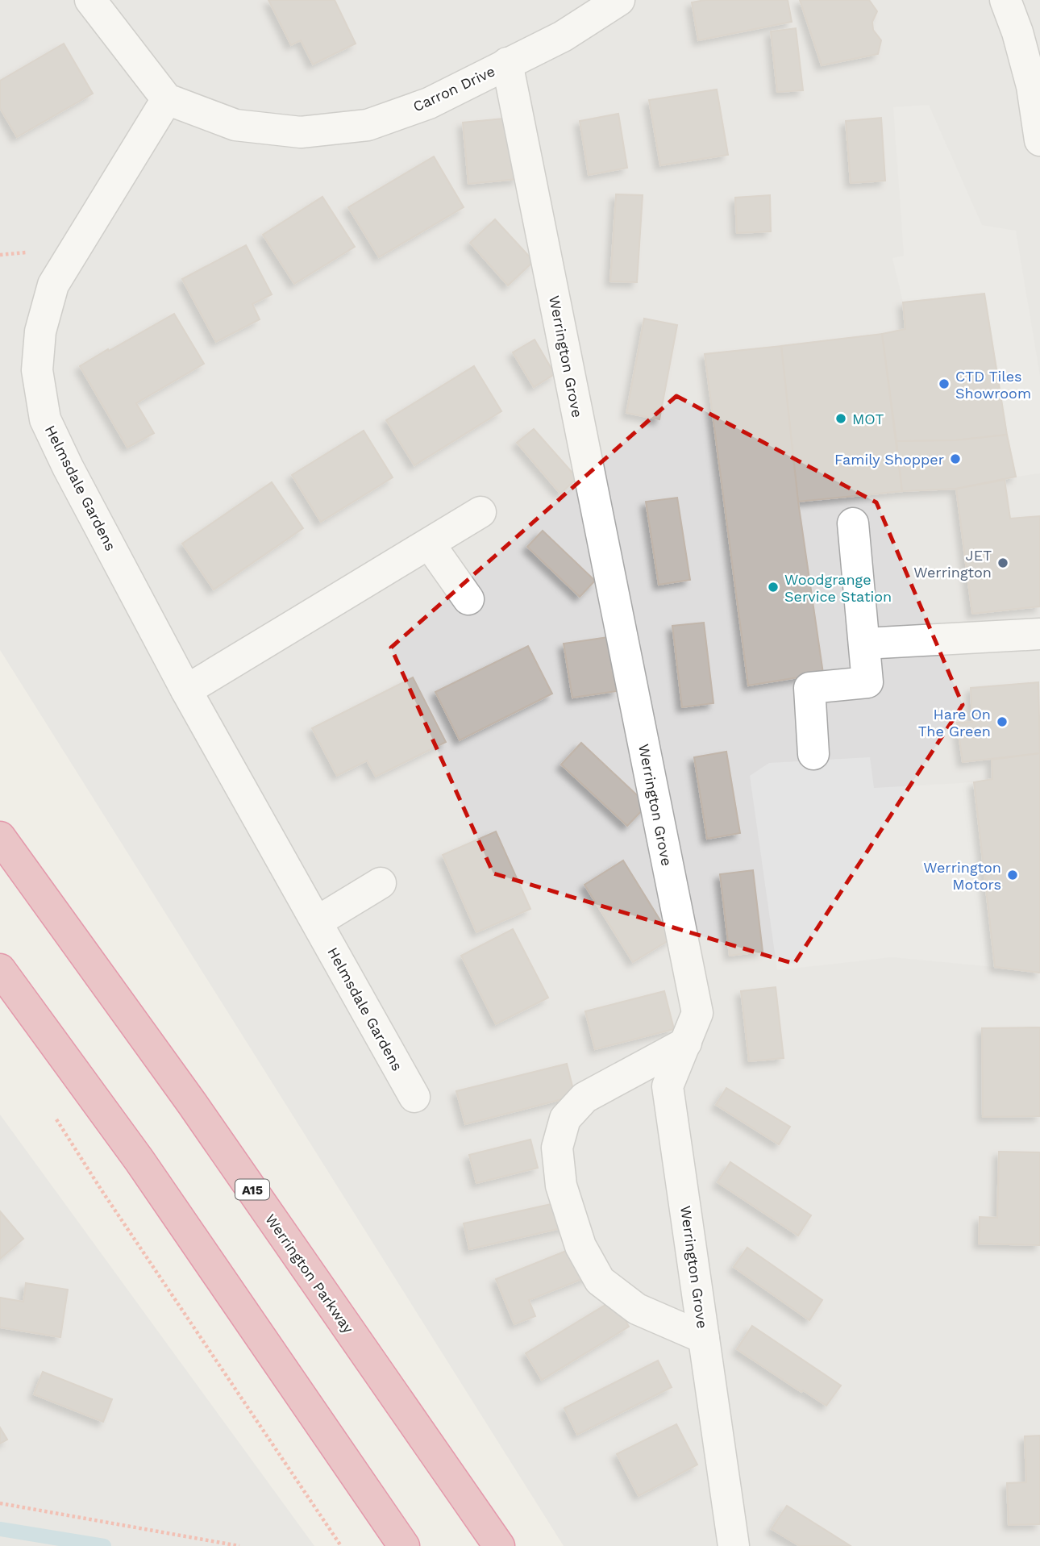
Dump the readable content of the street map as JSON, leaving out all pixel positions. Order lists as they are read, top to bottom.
{
  "streets": {
    "highway": ["A15", "Werrington Parkway"],
    "street": ["Carron Drive", "Werrington Grove", "Helmsdale Gardens"]
  },
  "crossings": [
    ["Carron Drive", "Werrington Grove"],
    ["Carron Drive", "Helmsdale Gardens"]
  ],
  "places": [
    "CTD Tiles Showroom",
    "MOT",
    "Family Shopper",
    "JET Werrington",
    "Woodgrange Service Station",
    "Hare On The Green",
    "Werrington Motors"
  ]
}
